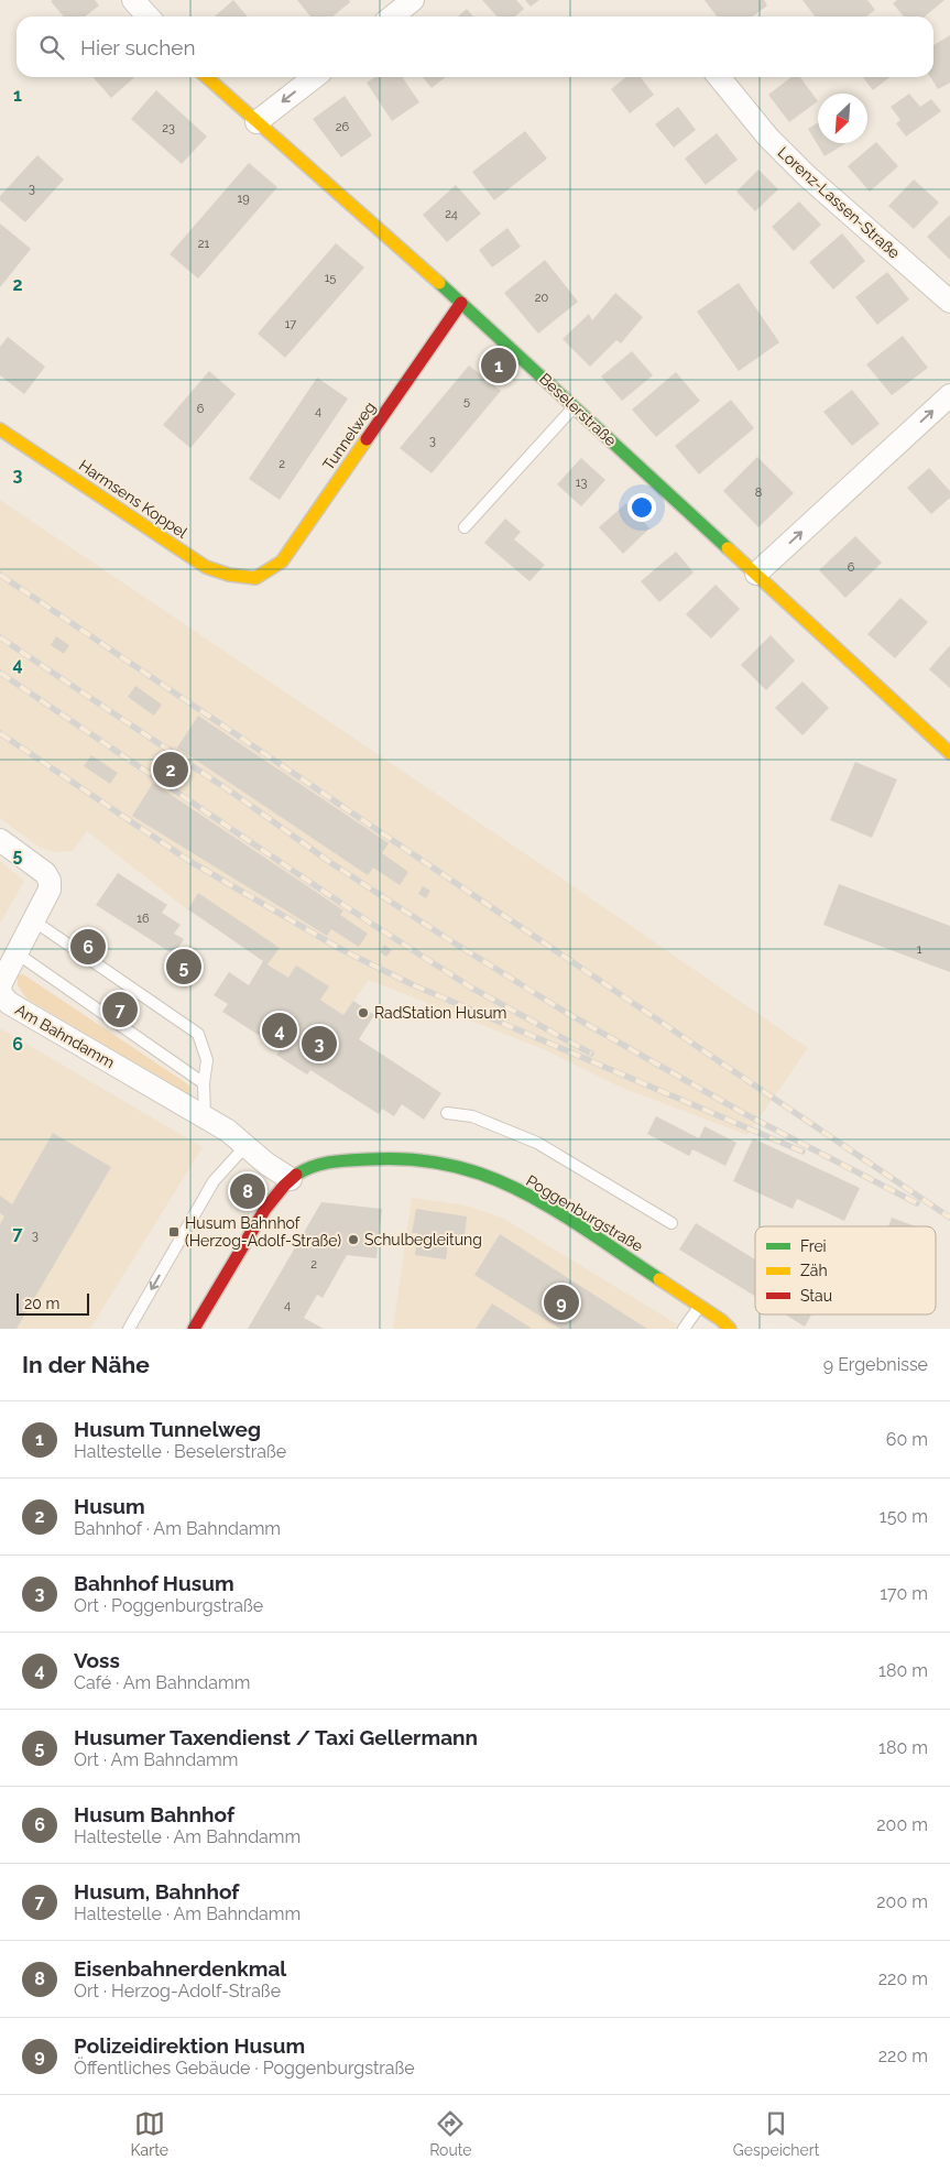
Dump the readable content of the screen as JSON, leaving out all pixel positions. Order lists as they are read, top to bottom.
{
  "streets": {
    "street": [
      "Lorenz-Lassen-Straße",
      "Beselerstraße",
      "Tunnelweg",
      "Harmsens Koppel",
      "Am Bahndamm",
      "Poggenburgstraße"
    ]
  },
  "crossings": [
    ["Beselerstraße", "Tunnelweg"],
    ["Tunnelweg", "Harmsens Koppel"],
    ["Am Bahndamm", "Poggenburgstraße"]
  ],
  "places": {
    "other": ["RadStation Husum", "Schulbegleitung"],
    "transit": ["Husum Bahnhof (Herzog-Adolf-Straße)"]
  },
  "house_numbers": [
    "26",
    "23",
    "3",
    "19",
    "24",
    "21",
    "15",
    "20",
    "17",
    "5",
    "6",
    "4",
    "3",
    "2",
    "13",
    "8",
    "6",
    "16",
    "1",
    "3",
    "2",
    "4"
  ],
  "legend": ["Frei", "Zäh", "Stau"],
  "scale_bar": "20 m",
  "north": "bottom left",
  "page": {
    "search": "Hier suchen",
    "pins": [
      "1",
      "2",
      "6",
      "5",
      "7",
      "4",
      "3",
      "8",
      "9"
    ],
    "scale": "20 m",
    "heading": ["In der Nähe", "9 Ergebnisse"],
    "list": [
      {
        "mark": "1",
        "name": "Husum Tunnelweg",
        "note": "Haltestelle · Beselerstraße",
        "value": "60 m"
      },
      {
        "mark": "2",
        "name": "Husum",
        "note": "Bahnhof · Am Bahndamm",
        "value": "150 m"
      },
      {
        "mark": "3",
        "name": "Bahnhof Husum",
        "note": "Ort · Poggenburgstraße",
        "value": "170 m"
      },
      {
        "mark": "4",
        "name": "Voss",
        "note": "Café · Am Bahndamm",
        "value": "180 m"
      },
      {
        "mark": "5",
        "name": "Husumer Taxendienst / Taxi Gellermann",
        "note": "Ort · Am Bahndamm",
        "value": "180 m"
      },
      {
        "mark": "6",
        "name": "Husum Bahnhof",
        "note": "Haltestelle · Am Bahndamm",
        "value": "200 m"
      },
      {
        "mark": "7",
        "name": "Husum, Bahnhof",
        "note": "Haltestelle · Am Bahndamm",
        "value": "200 m"
      },
      {
        "mark": "8",
        "name": "Eisenbahnerdenkmal",
        "note": "Ort · Herzog-Adolf-Straße",
        "value": "220 m"
      },
      {
        "mark": "9",
        "name": "Polizeidirektion Husum",
        "note": "Öffentliches Gebäude · Poggenburgstraße",
        "value": "220 m"
      }
    ],
    "nav": ["Karte", "Route", "Gespeichert"]
  },
  "grid": {
    "rows": [
      "1",
      "2",
      "3",
      "4",
      "5",
      "6",
      "7"
    ]
  }
}
